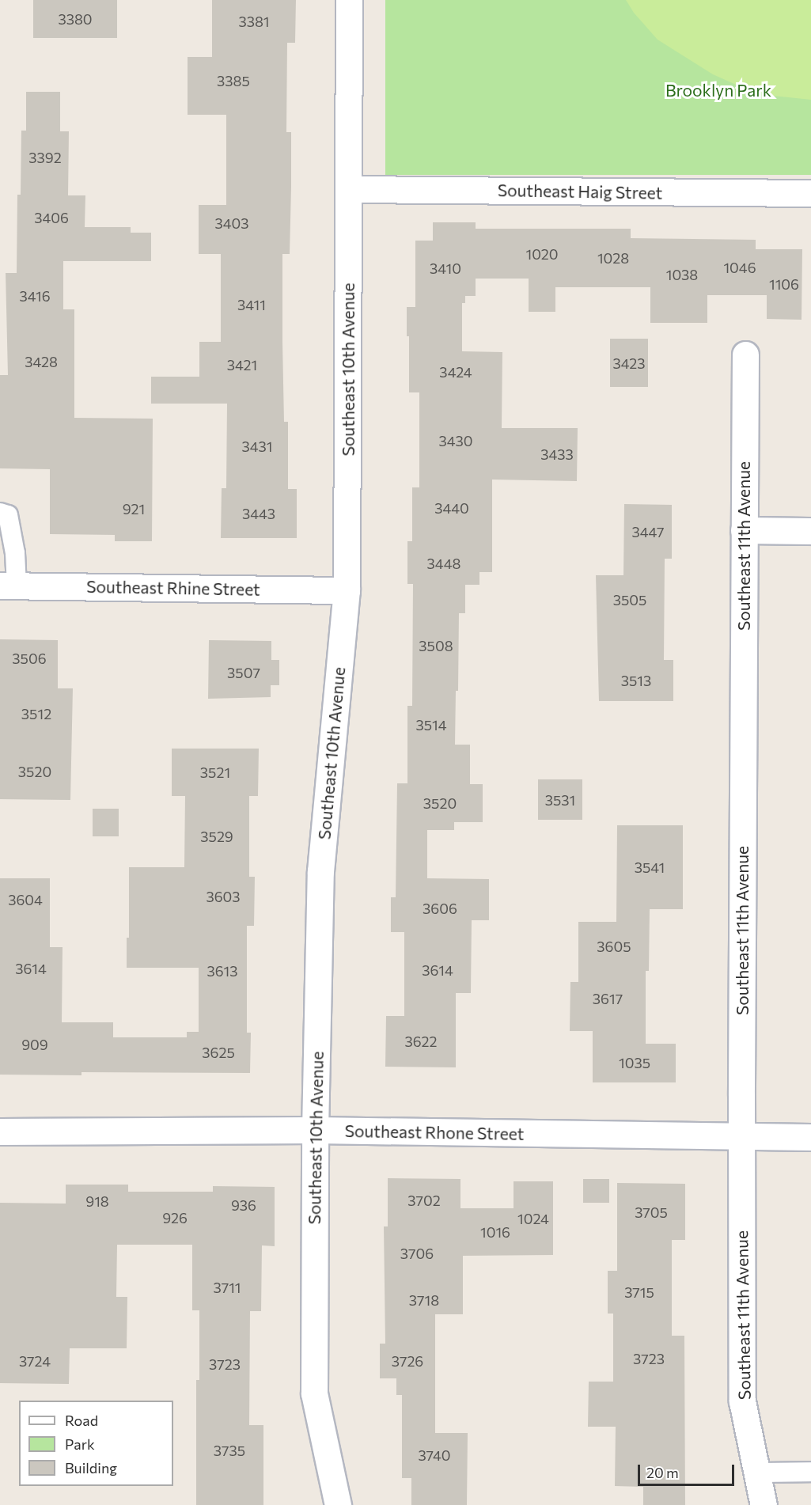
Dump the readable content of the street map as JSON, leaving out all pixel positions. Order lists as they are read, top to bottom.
{
  "streets": {
    "street": [
      "Southeast Haig Street",
      "Southeast 10th Avenue",
      "Southeast 11th Avenue",
      "Southeast Rhine Street",
      "Southeast Rhone Street"
    ]
  },
  "crossings": [
    ["Southeast Haig Street", "Southeast 10th Avenue"],
    ["Southeast 10th Avenue", "Southeast Rhine Street"],
    ["Southeast 10th Avenue", "Southeast Rhone Street"],
    ["Southeast 11th Avenue", "Southeast Rhone Street"]
  ],
  "parks": ["Brooklyn Park"],
  "house_numbers": [
    "3380",
    "3381",
    "3385",
    "3392",
    "3406",
    "3403",
    "1020",
    "1028",
    "1046",
    "3410",
    "1038",
    "1106",
    "3416",
    "3411",
    "3428",
    "3423",
    "3421",
    "3424",
    "3430",
    "3431",
    "3433",
    "3440",
    "921",
    "3443",
    "3447",
    "3448",
    "3505",
    "3508",
    "3506",
    "3507",
    "3513",
    "3512",
    "3514",
    "3520",
    "3521",
    "3531",
    "3520",
    "3529",
    "3541",
    "3603",
    "3604",
    "3606",
    "3605",
    "3614",
    "3614",
    "3613",
    "3617",
    "3622",
    "909",
    "3625",
    "1035",
    "3702",
    "918",
    "936",
    "3705",
    "926",
    "1024",
    "1016",
    "3706",
    "3711",
    "3715",
    "3718",
    "3723",
    "3724",
    "3726",
    "3723",
    "3735",
    "3740"
  ],
  "legend": ["Road", "Park", "Building"],
  "scale_bar": "20 m"
}
